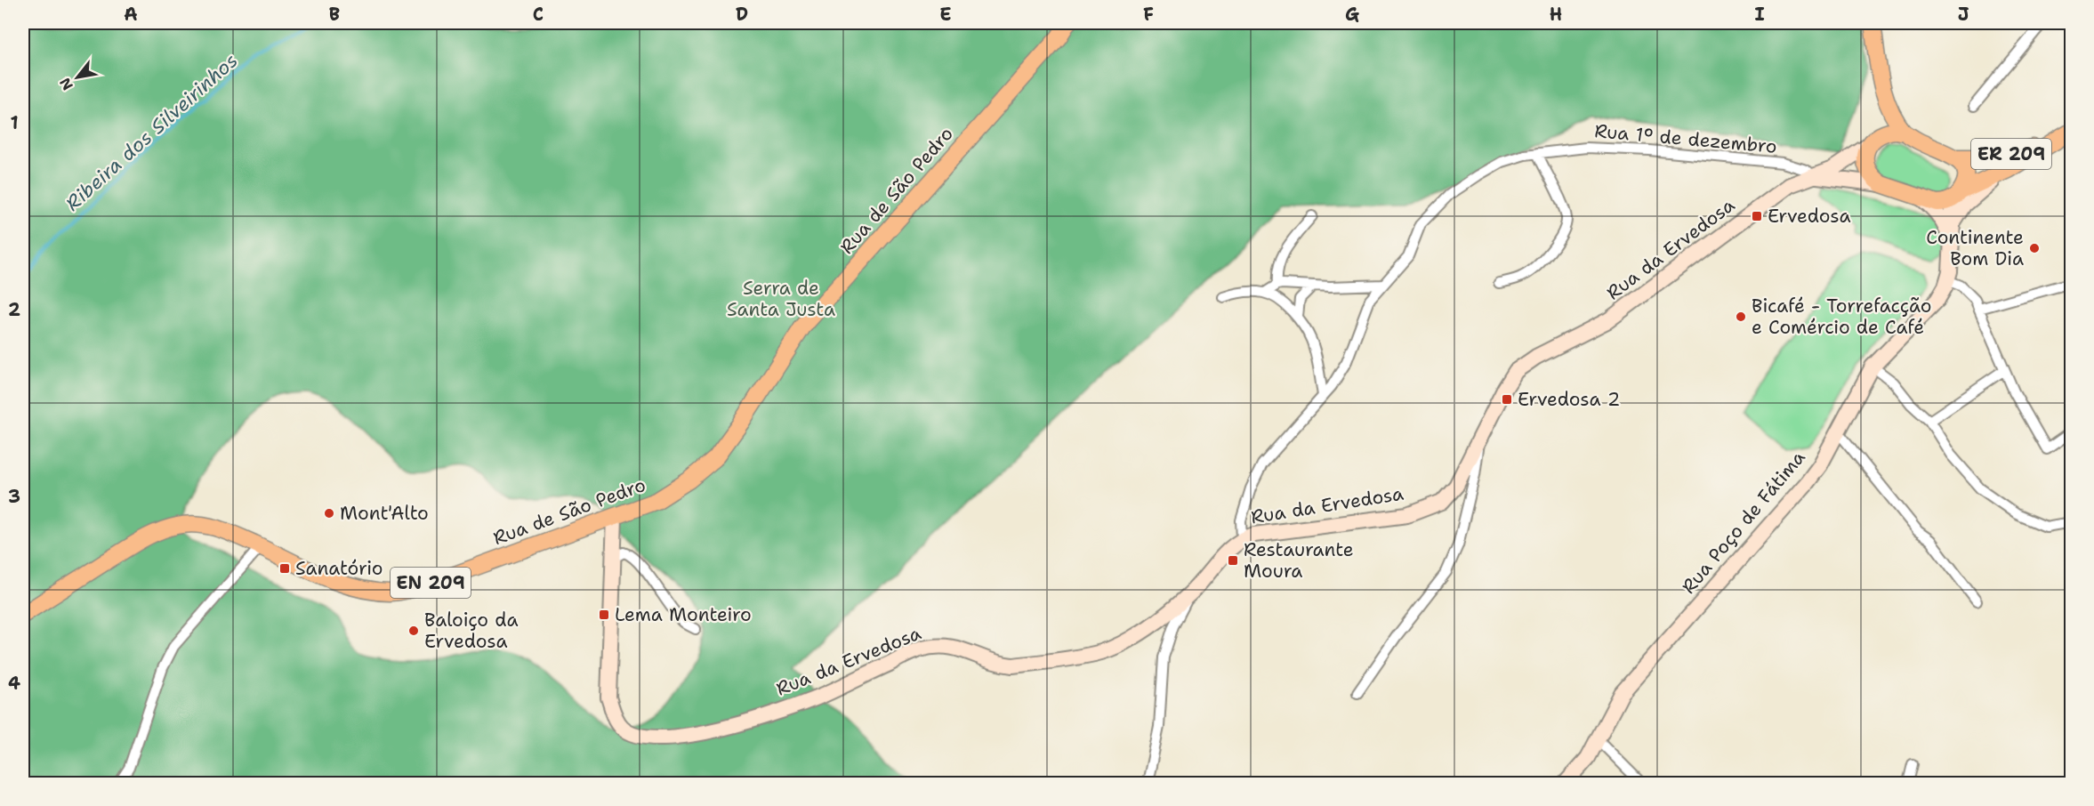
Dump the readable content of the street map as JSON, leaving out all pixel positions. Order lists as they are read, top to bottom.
{
  "streets": {
    "main road": ["ER 209", "Rua de São Pedro", "EN 209"],
    "street": ["Rua 1º de dezembro", "Rua da Ervedosa", "Rua Poço de Fátima"]
  },
  "crossings": [
    ["Rua 1º de dezembro", "Rua da Ervedosa"],
    ["ER 209", "Rua da Ervedosa"],
    ["ER 209", "Rua Poço de Fátima"],
    ["Rua de São Pedro", "Rua da Ervedosa"],
    ["Rua de São Pedro", "EN 209"]
  ],
  "water": ["Ribeira dos Silveirinhos"],
  "parks": ["Serra de Santa Justa"],
  "places": {
    "transit": [
      "Ervedosa",
      "Ervedosa 2",
      "Restaurante Moura",
      "Sanatório",
      "Lema Monteiro"
    ],
    "other": [
      "Continente Bom Dia",
      "Bicafé - Torrefacção e Comércio de Café",
      "Mont'Alto",
      "Baloiço da Ervedosa"
    ]
  },
  "north": "bottom left",
  "grid": {
    "columns": [
      "A",
      "B",
      "C",
      "D",
      "E",
      "F",
      "G",
      "H",
      "I",
      "J"
    ],
    "rows": [
      "1",
      "2",
      "3",
      "4"
    ]
  }
}
